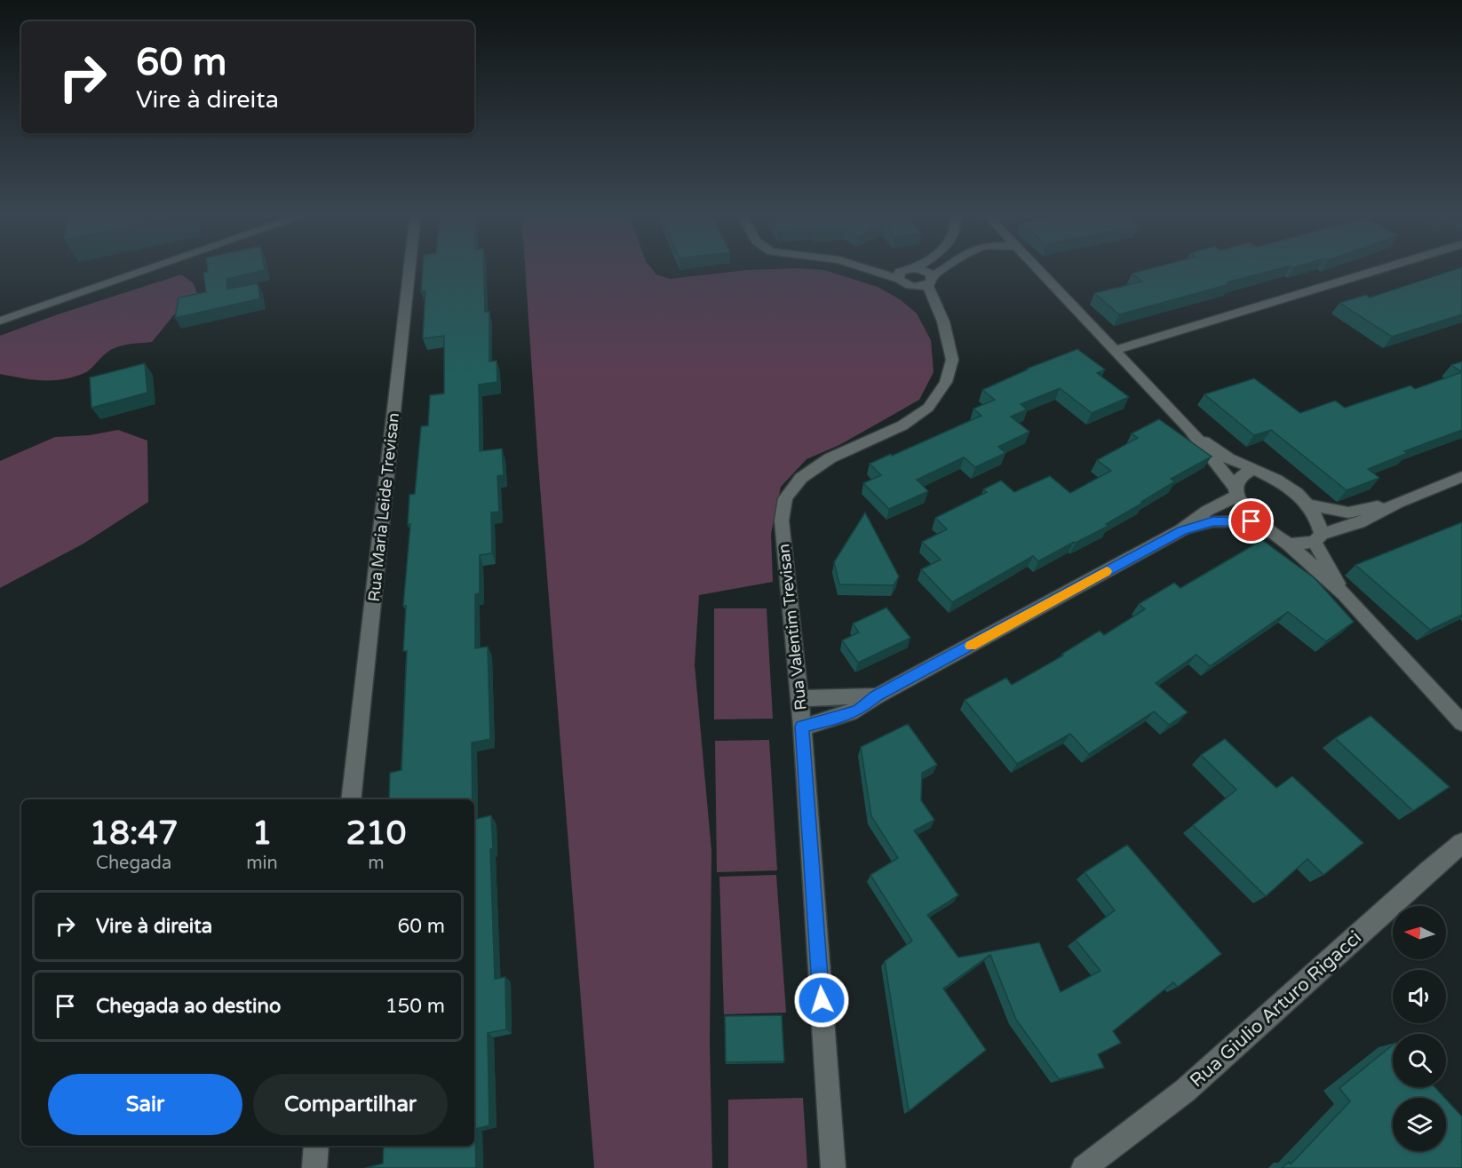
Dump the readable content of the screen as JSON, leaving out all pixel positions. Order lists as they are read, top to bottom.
{
  "streets": {
    "street": ["Rua Maria Leide Trevisan", "Rua Valentim Trevisan", "Rua Giulio Arturo Rigacci"]
  },
  "north": "left",
  "page": {
    "turn": ["60 m", "Vire à direita"],
    "eta": [
      "18:47",
      "Chegada",
      "1",
      "min",
      "210",
      "m"
    ],
    "list": [
      {
        "name": "Vire à direita",
        "value": "60 m"
      },
      {
        "name": "Chegada ao destino",
        "value": "150 m"
      }
    ],
    "buttons": ["Sair", "Compartilhar"]
  }
}
